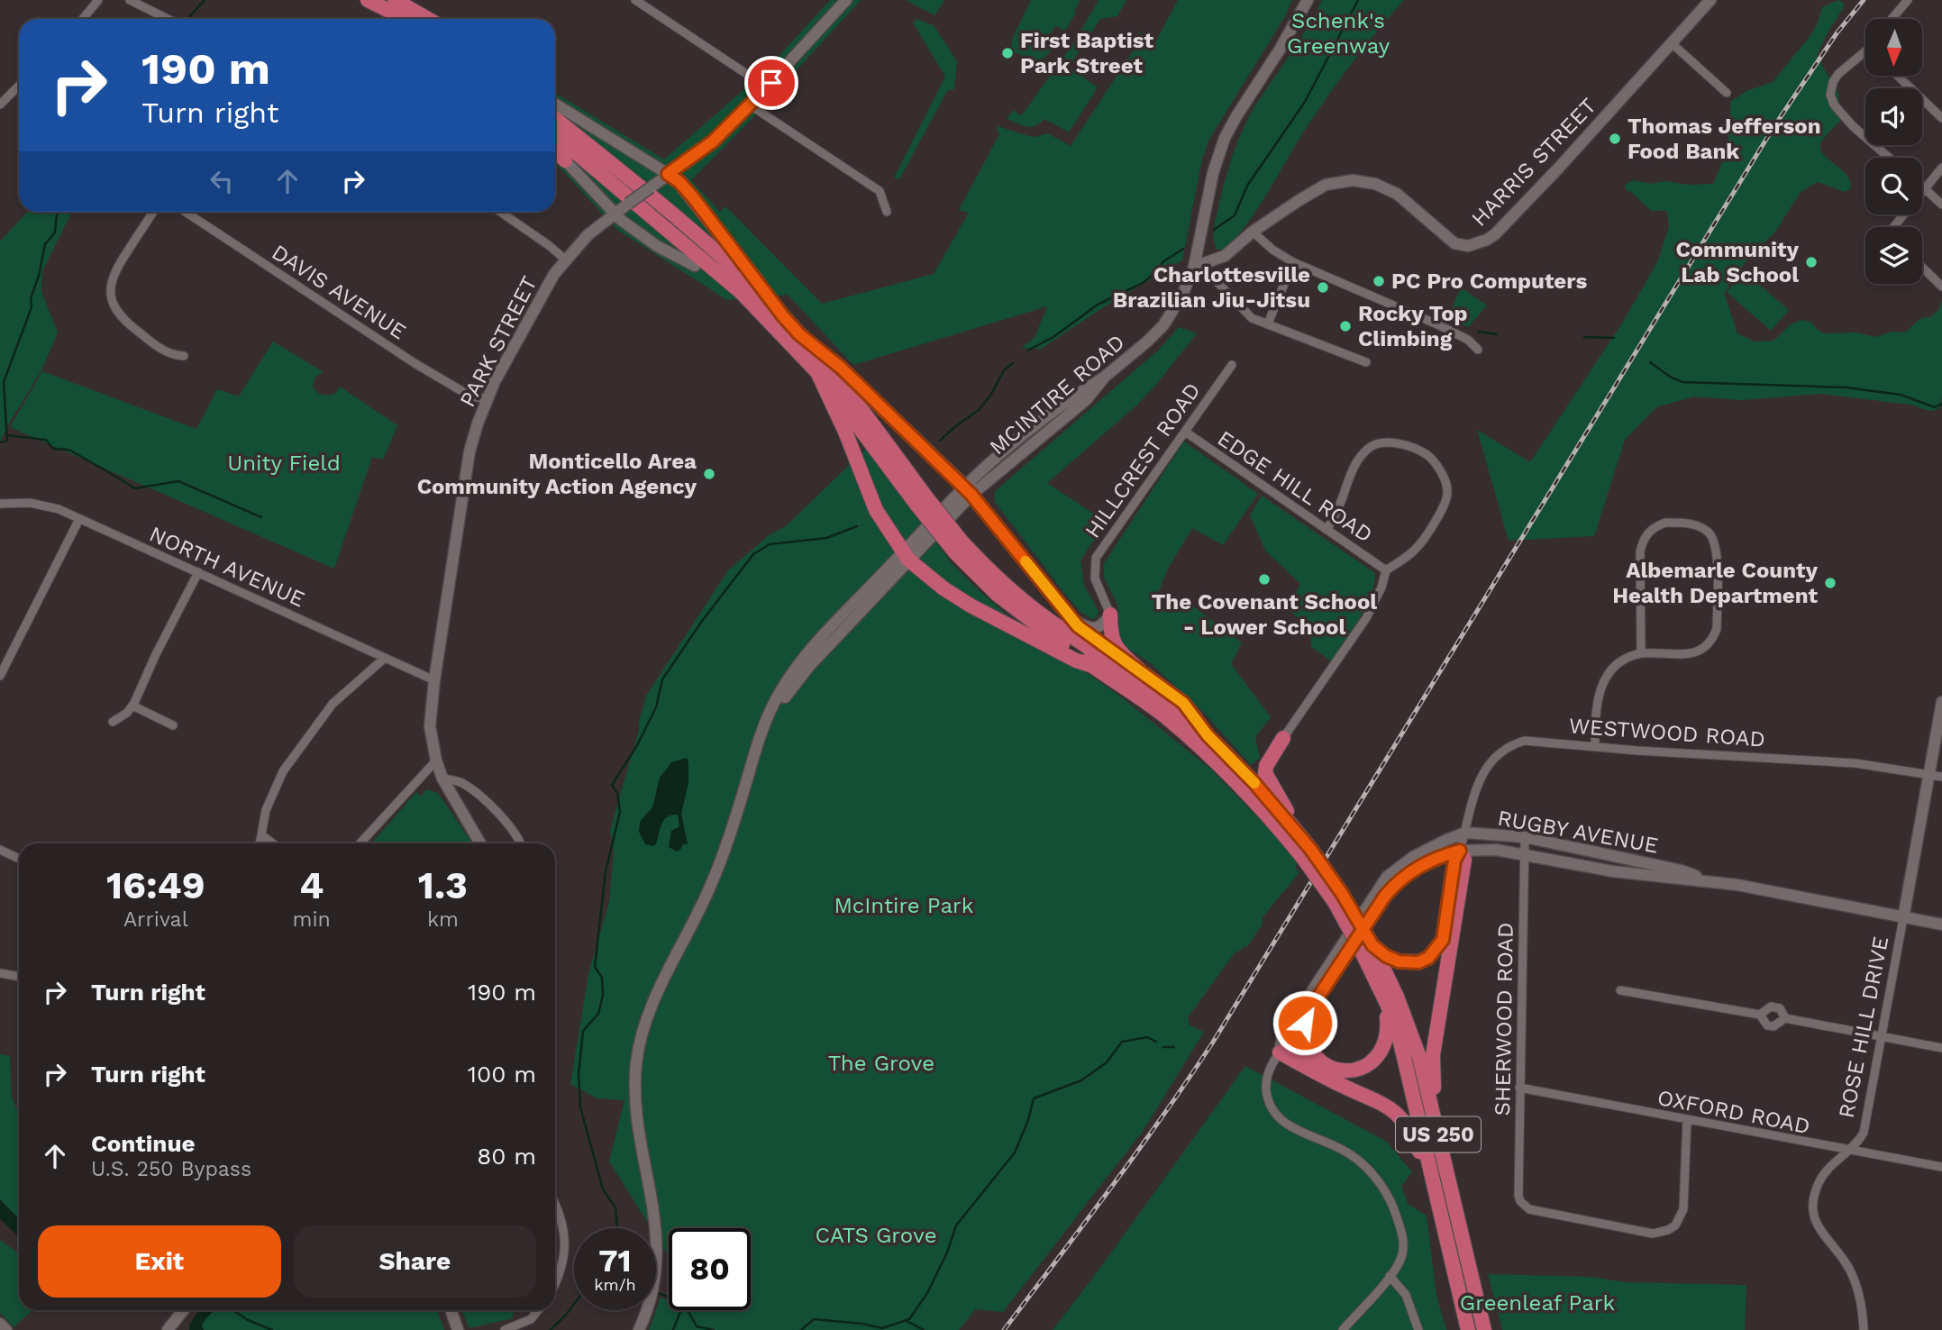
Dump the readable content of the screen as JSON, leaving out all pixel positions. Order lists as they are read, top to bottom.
{
  "streets": {
    "highway": ["US 250"],
    "street": [
      "HARRIS STREET",
      "DAVIS AVENUE",
      "PARK STREET",
      "MCINTIRE ROAD",
      "HILLCREST ROAD",
      "EDGE HILL ROAD",
      "NORTH AVENUE",
      "WESTWOOD ROAD",
      "RUGBY AVENUE",
      "SHERWOOD ROAD",
      "ROSE HILL DRIVE",
      "OXFORD ROAD"
    ]
  },
  "crossings": [
    ["HARRIS STREET", "MCINTIRE ROAD"],
    ["DAVIS AVENUE", "PARK STREET"],
    ["PARK STREET", "NORTH AVENUE"],
    ["HILLCREST ROAD", "EDGE HILL ROAD"],
    ["WESTWOOD ROAD", "RUGBY AVENUE"],
    ["WESTWOOD ROAD", "ROSE HILL DRIVE"],
    ["RUGBY AVENUE", "SHERWOOD ROAD"],
    ["RUGBY AVENUE", "ROSE HILL DRIVE"],
    ["SHERWOOD ROAD", "OXFORD ROAD"],
    ["ROSE HILL DRIVE", "OXFORD ROAD"]
  ],
  "parks": [
    "Schenk's Greenway",
    "Unity Field",
    "McIntire Park",
    "The Grove",
    "CATS Grove",
    "Greenleaf Park"
  ],
  "places": [
    "First Baptist Park Street",
    "Thomas Jefferson Food Bank",
    "Community Lab School",
    "PC Pro Computers",
    "Charlottesville Brazilian Jiu-Jitsu",
    "Rocky Top Climbing",
    "Monticello Area Community Action Agency",
    "The Covenant School - Lower School",
    "Albemarle County Health Department"
  ],
  "north": "bottom",
  "page": {
    "turn": ["190 m", "Turn right"],
    "eta": [
      "16:49",
      "Arrival",
      "4",
      "min",
      "1.3",
      "km"
    ],
    "list": [
      {
        "name": "Turn right",
        "value": "190 m"
      },
      {
        "name": "Turn right",
        "value": "100 m"
      },
      {
        "name": "Continue",
        "note": "U.S. 250 Bypass",
        "value": "80 m"
      }
    ],
    "buttons": ["Exit", "Share"],
    "speed": "71 km/h",
    "limit": "80"
  }
}
